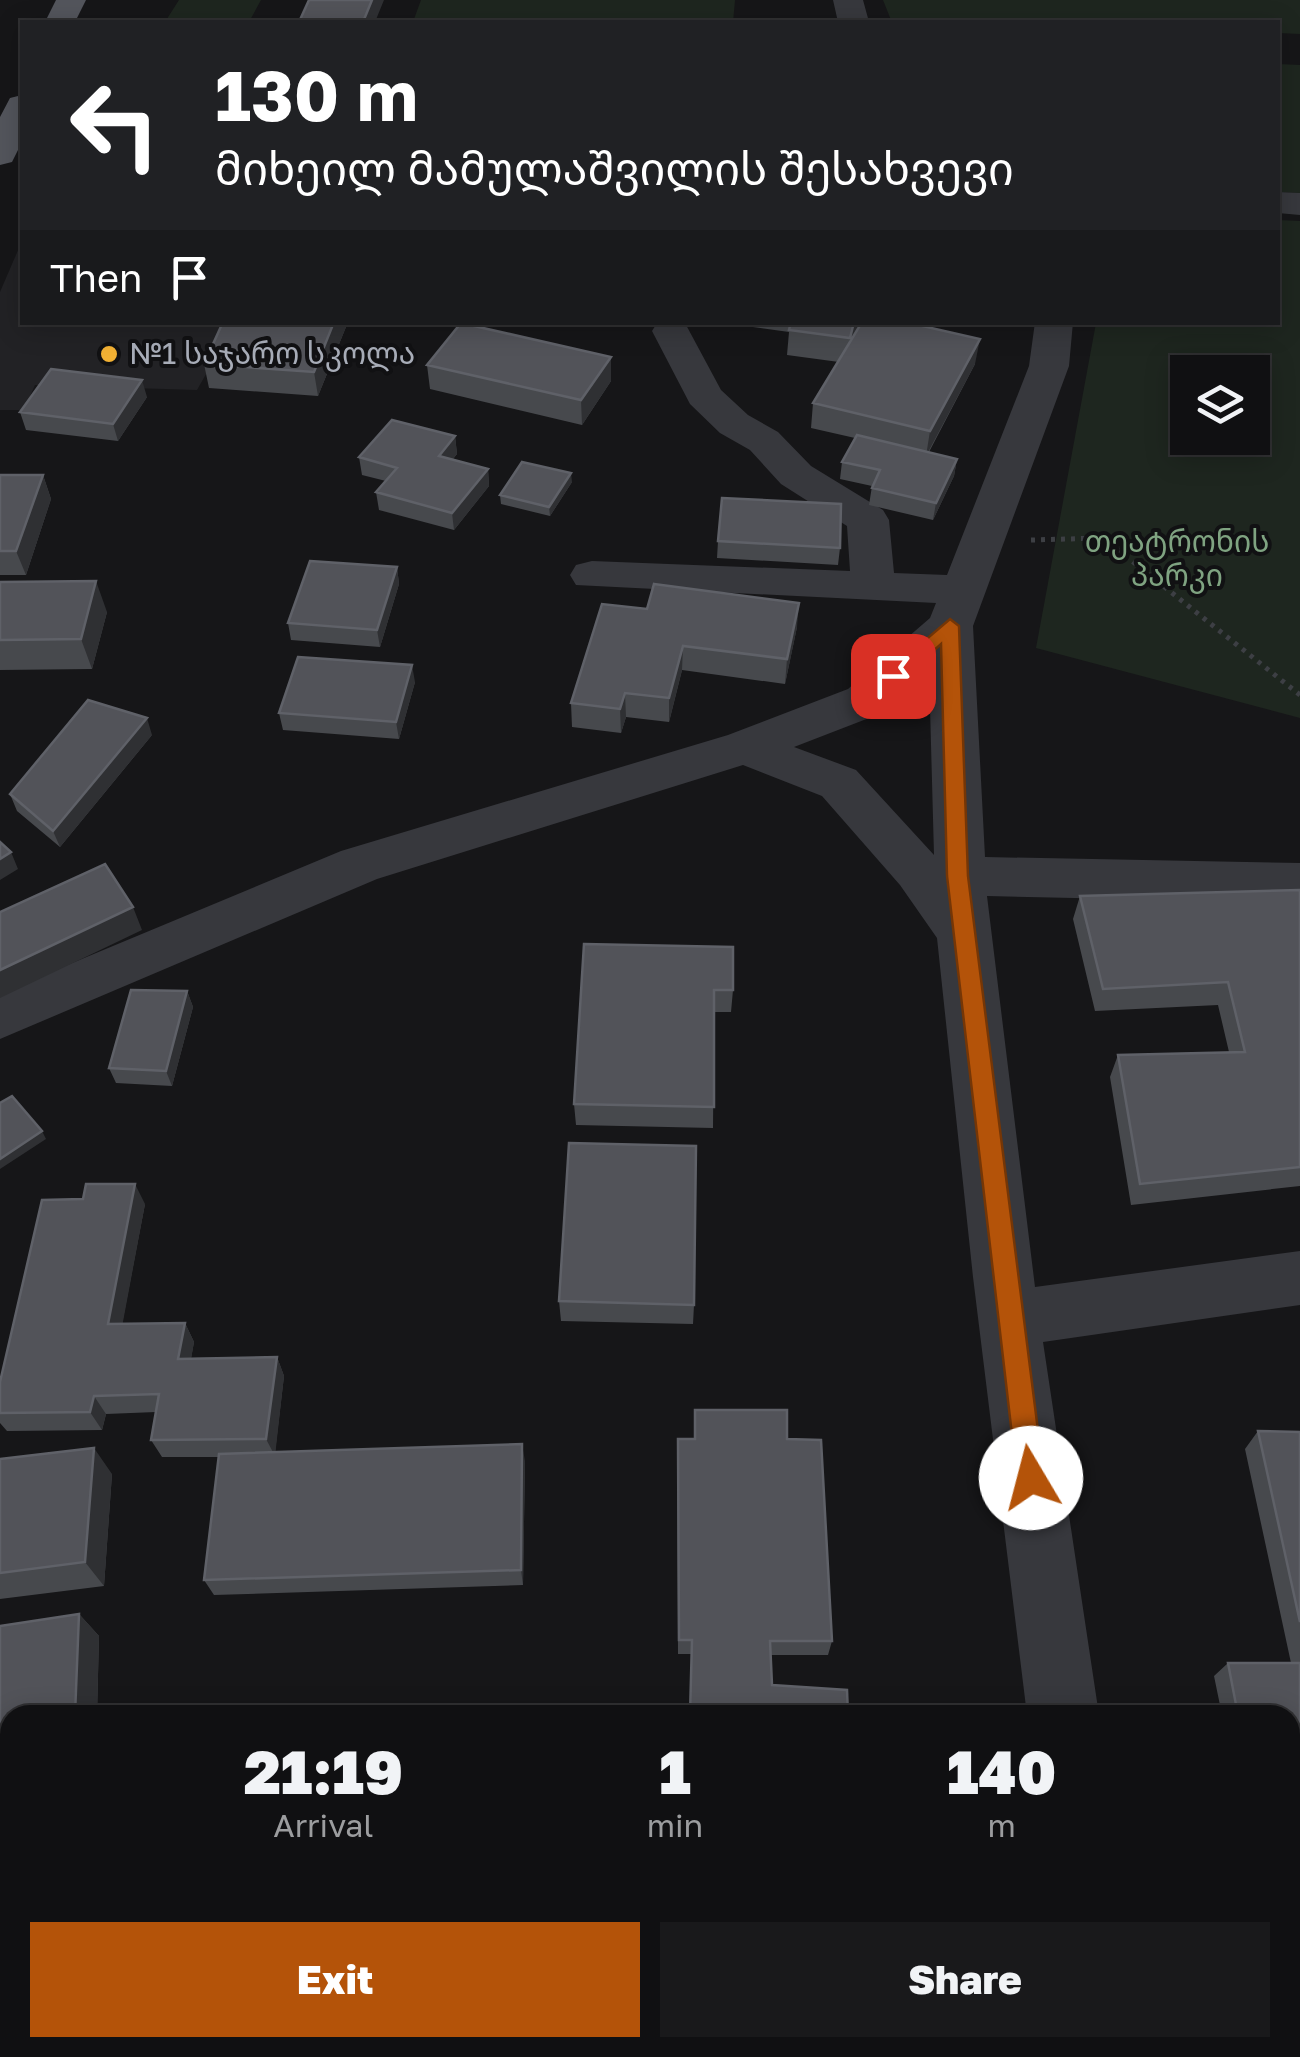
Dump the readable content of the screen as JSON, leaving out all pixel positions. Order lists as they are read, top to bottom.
{
  "parks": ["თეატრონის პარკი"],
  "places": ["№1 საჯარო სკოლა"],
  "page": {
    "turn": ["130 m", "მიხეილ მამულაშვილის შესახვევი"],
    "then": "Then",
    "eta": [
      "21:19",
      "Arrival",
      "1",
      "min",
      "140",
      "m"
    ],
    "buttons": ["Exit", "Share"]
  }
}
